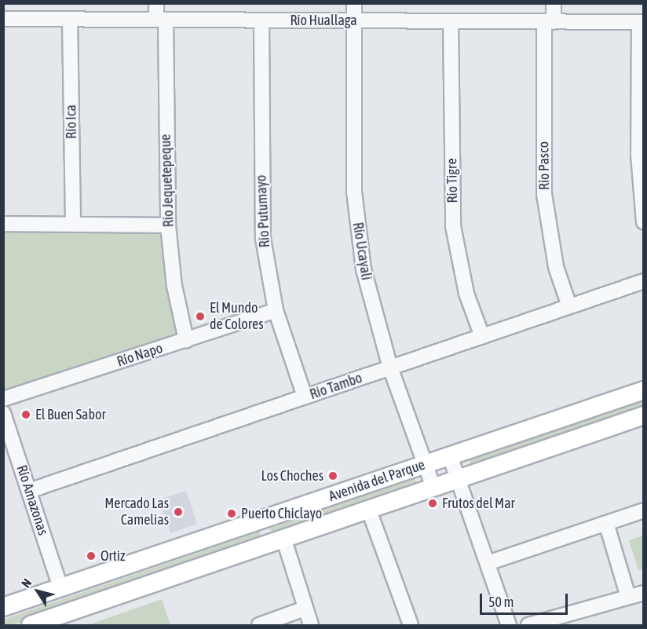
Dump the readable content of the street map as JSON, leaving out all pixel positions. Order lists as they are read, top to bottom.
{
  "streets": {
    "main road": ["Avenida del Parque"],
    "street": [
      "Río Huallaga",
      "Río Ica",
      "Río Pasco",
      "Río Jequetepeque",
      "Río Tigre",
      "Río Putumayo",
      "Río Ucayali",
      "Río Napo",
      "Río Tambo",
      "Río Amazonas"
    ]
  },
  "crossings": [
    ["Río Huallaga", "Río Ica"],
    ["Río Huallaga", "Río Pasco"],
    ["Río Huallaga", "Río Jequetepeque"],
    ["Río Huallaga", "Río Tigre"],
    ["Río Huallaga", "Río Putumayo"],
    ["Río Huallaga", "Río Ucayali"],
    ["Río Pasco", "Río Tambo"],
    ["Río Jequetepeque", "Río Napo"],
    ["Río Tigre", "Río Tambo"],
    ["Río Putumayo", "Río Napo"],
    ["Río Putumayo", "Río Tambo"],
    ["Río Ucayali", "Río Tambo"],
    ["Río Ucayali", "Avenida del Parque"],
    ["Río Tambo", "Río Amazonas"],
    ["Avenida del Parque", "Río Amazonas"]
  ],
  "places": [
    "El Mundo de Colores",
    "El Buen Sabor",
    "Los Choches",
    "Frutos del Mar",
    "Mercado Las Camelias",
    "Puerto Chiclayo",
    "Ortiz"
  ],
  "scale_bar": "50 m",
  "north": "top left"
}
